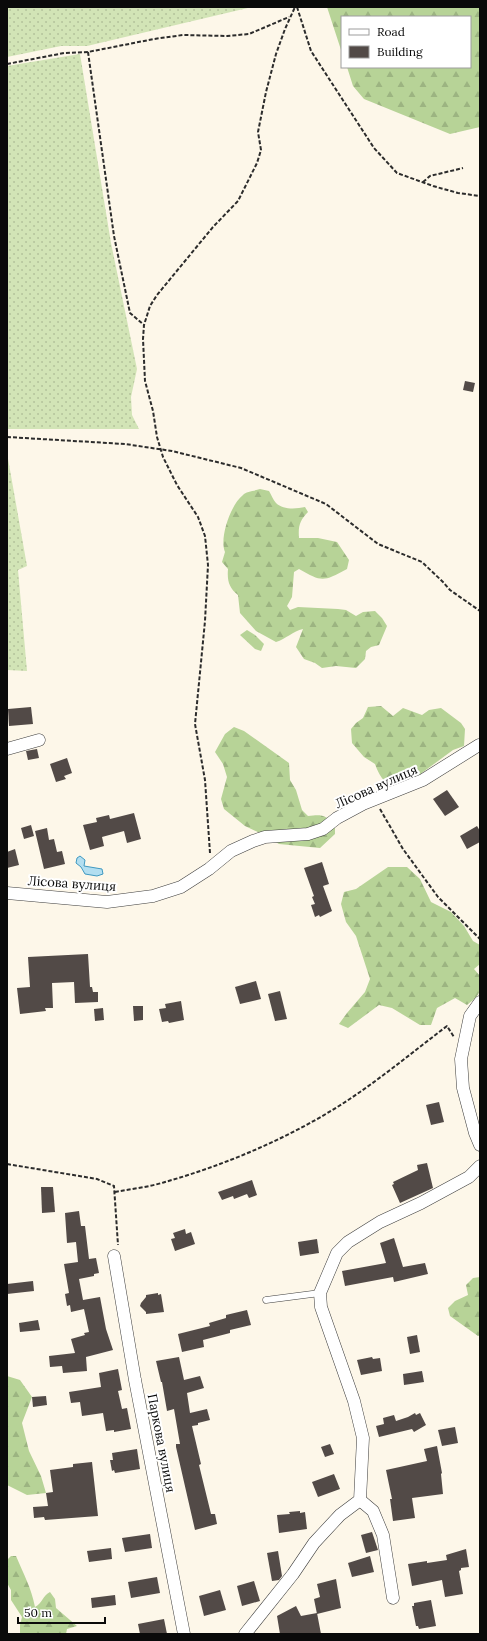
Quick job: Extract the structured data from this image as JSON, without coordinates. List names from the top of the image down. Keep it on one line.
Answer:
{"streets":{"street":["Лісова вулиця","Паркова вулиця"]},"legend":["Road","Building"],"scale_bar":"50 m"}
